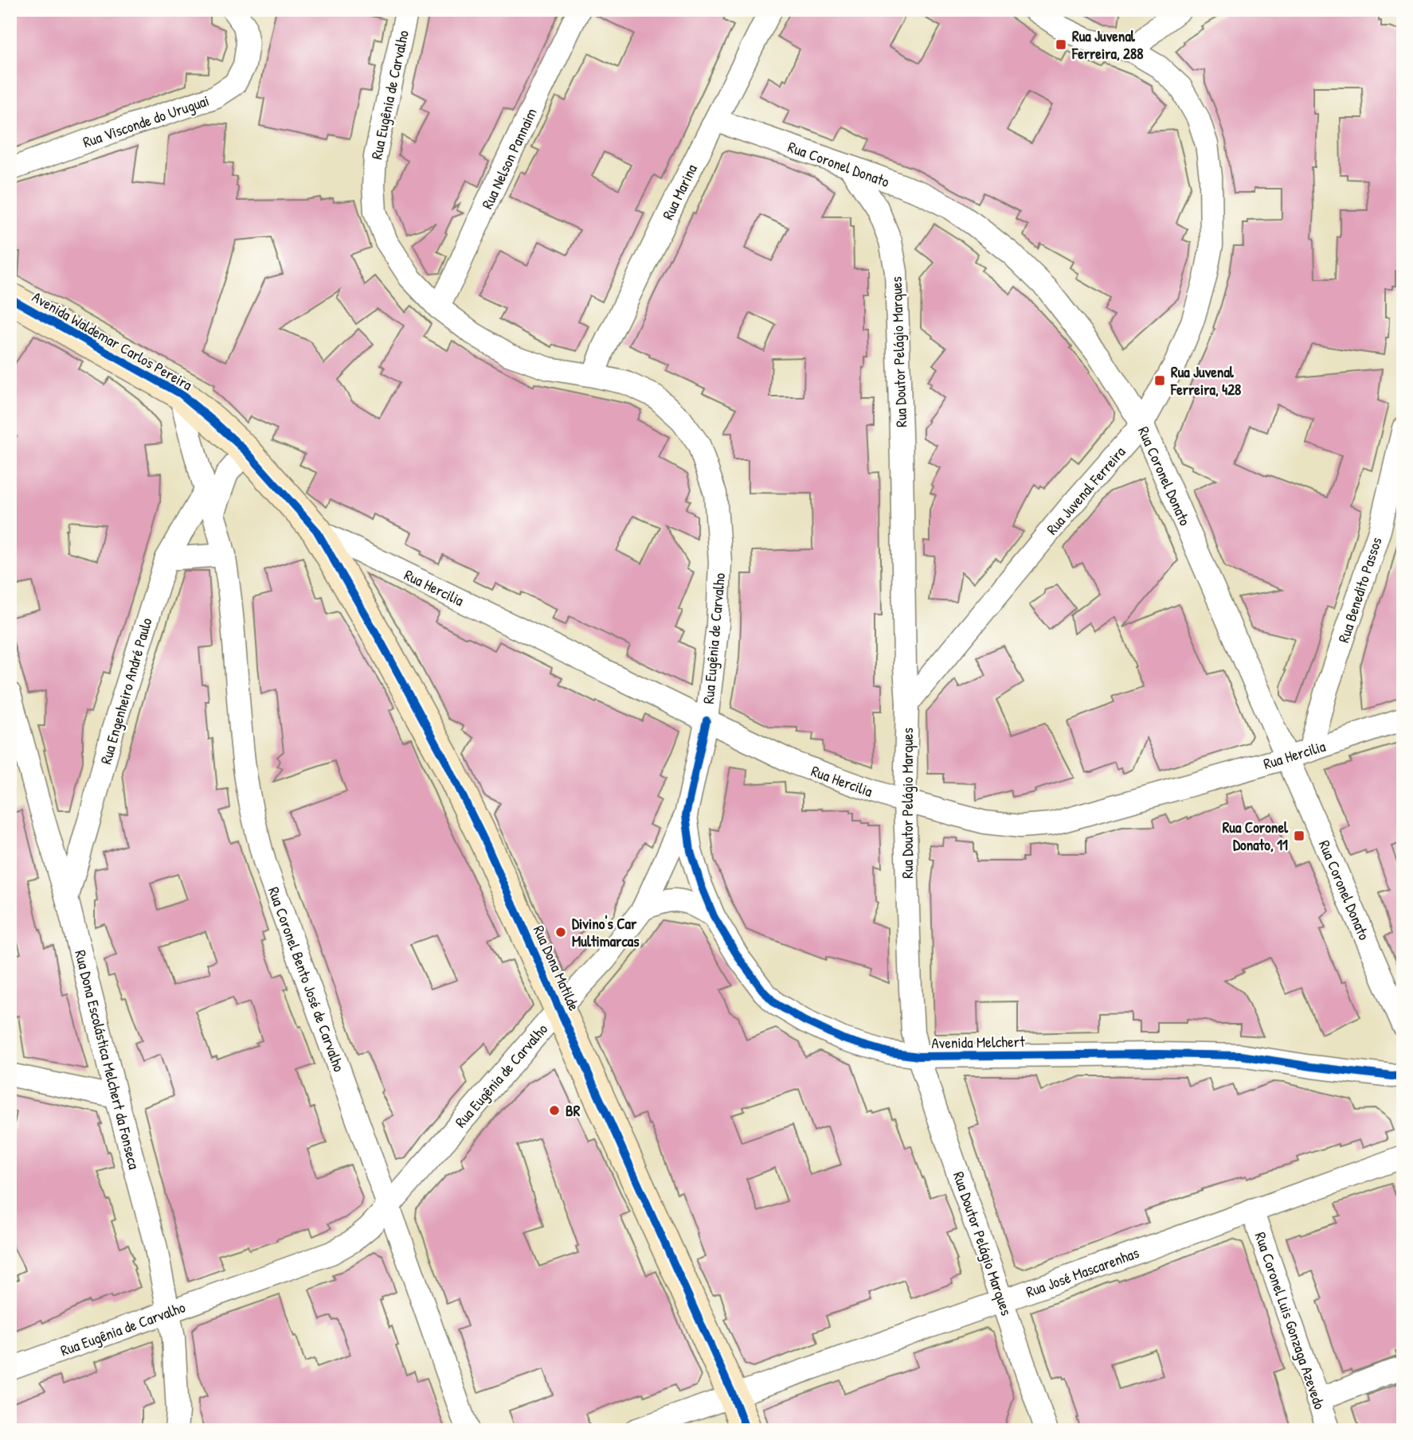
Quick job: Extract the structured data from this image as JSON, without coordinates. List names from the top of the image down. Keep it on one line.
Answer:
{"streets":{"street":["Rua Eugênia de Carvalho","Rua Visconde do Uruguai","Rua Nelson Pannaim","Rua Coronel Donato","Rua Marina","Avenida Waldemar Carlos Pereira","Rua Doutor Pelágio Marques","Rua Juvenal Ferreira","Rua Hercilia","Rua Benedito Passos","Rua Engenheiro André Paulo","Rua Dona Matilde","Rua Coronel Bento José de Carvalho","Avenida Melchert","Rua Dona Escolástica Melchert da Fonseca","Rua José Mascarenhas","Rua Coronel Luis Gonzaga Azevedo"]},"crossings":[["Rua Eugênia de Carvalho","Rua Nelson Pannaim"],["Rua Eugênia de Carvalho","Rua Marina"],["Rua Eugênia de Carvalho","Rua Hercilia"],["Rua Eugênia de Carvalho","Rua Dona Matilde"],["Rua Eugênia de Carvalho","Rua Coronel Bento José de Carvalho"],["Rua Eugênia de Carvalho","Avenida Melchert"],["Rua Eugênia de Carvalho","Rua Dona Escolástica Melchert da Fonseca"],["Rua Coronel Donato","Rua Marina"],["Rua Coronel Donato","Rua Doutor Pelágio Marques"],["Rua Coronel Donato","Rua Juvenal Ferreira"],["Rua Coronel Donato","Rua Hercilia"],["Avenida Waldemar Carlos Pereira","Rua Hercilia"],["Avenida Waldemar Carlos Pereira","Rua Dona Matilde"],["Avenida Waldemar Carlos Pereira","Rua Coronel Bento José de Carvalho"],["Rua Doutor Pelágio Marques","Rua Juvenal Ferreira"],["Rua Doutor Pelágio Marques","Rua Hercilia"],["Rua Doutor Pelágio Marques","Avenida Melchert"],["Rua Doutor Pelágio Marques","Rua José Mascarenhas"],["Rua Hercilia","Rua Benedito Passos"],["Rua Hercilia","Rua Dona Matilde"],["Rua Engenheiro André Paulo","Rua Coronel Bento José de Carvalho"],["Rua Engenheiro André Paulo","Rua Dona Escolástica Melchert da Fonseca"],["Rua Dona Matilde","Rua José Mascarenhas"],["Rua José Mascarenhas","Rua Coronel Luis Gonzaga Azevedo"]],"places":{"transit":["Rua Juvenal Ferreira, 288","Rua Juvenal Ferreira, 428","Rua Coronel Donato, 11"],"other":["Divino's Car Multimarcas","BR"]}}
